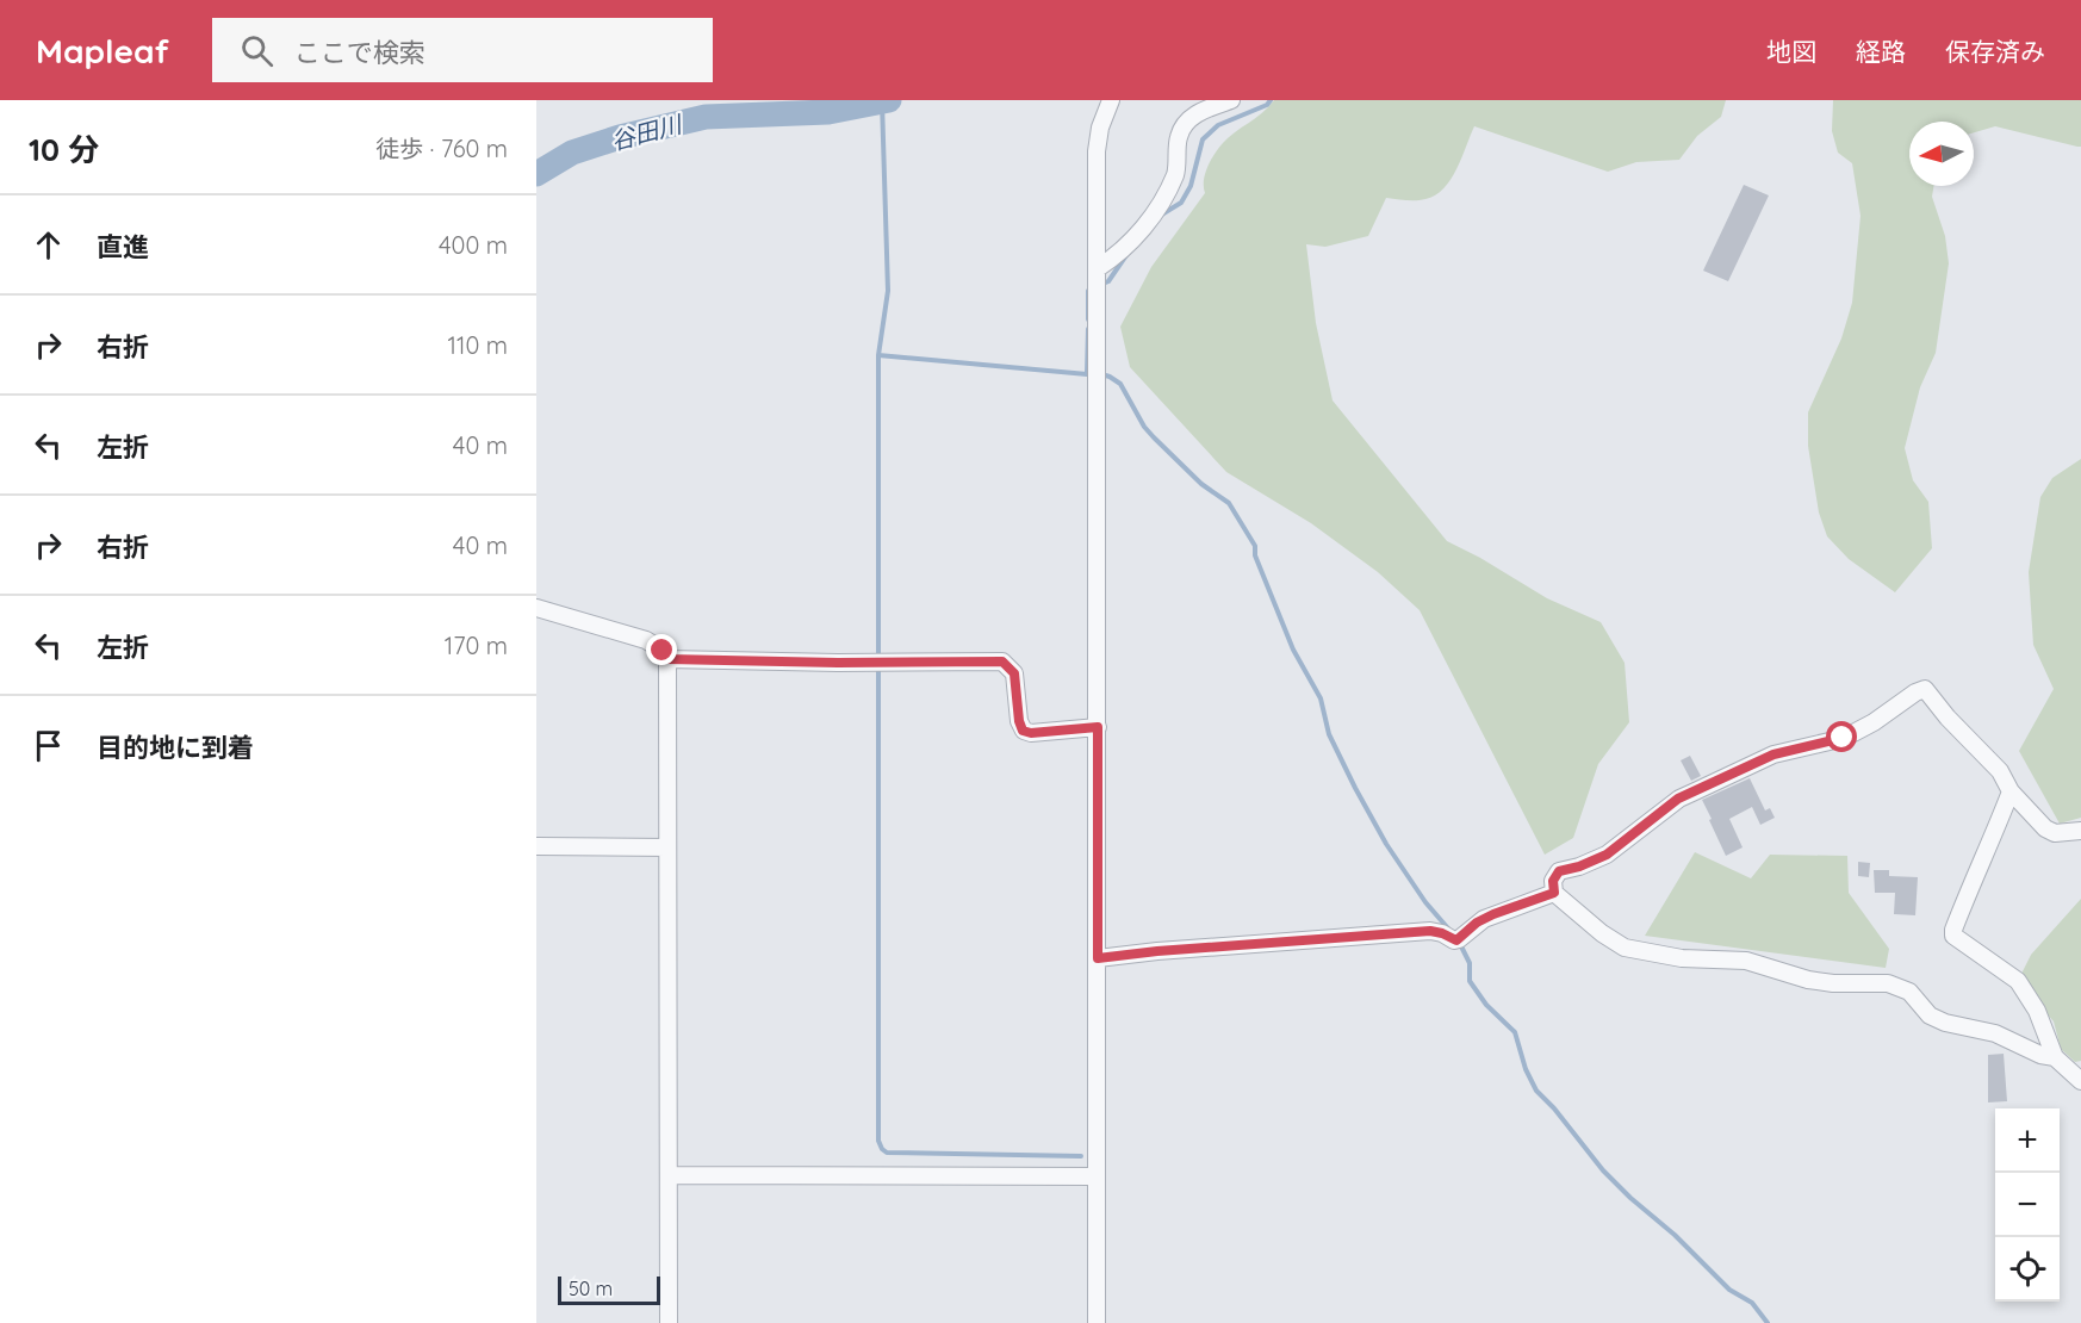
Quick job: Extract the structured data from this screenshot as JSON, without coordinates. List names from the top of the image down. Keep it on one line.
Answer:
{"water":["谷田川"],"scale_bar":"50 m","north":"left","page":{"header":"Mapleaf","search":"ここで検索","nav":["地図","経路","保存済み"],"heading":["10 分","徒歩 · 760 m"],"list":[["直進","400 m"],["右折","110 m"],["左折","40 m"],["右折","40 m"],["左折","170 m"],"目的地に到着"],"map_buttons":["+","−"],"scale":"50 m"}}
